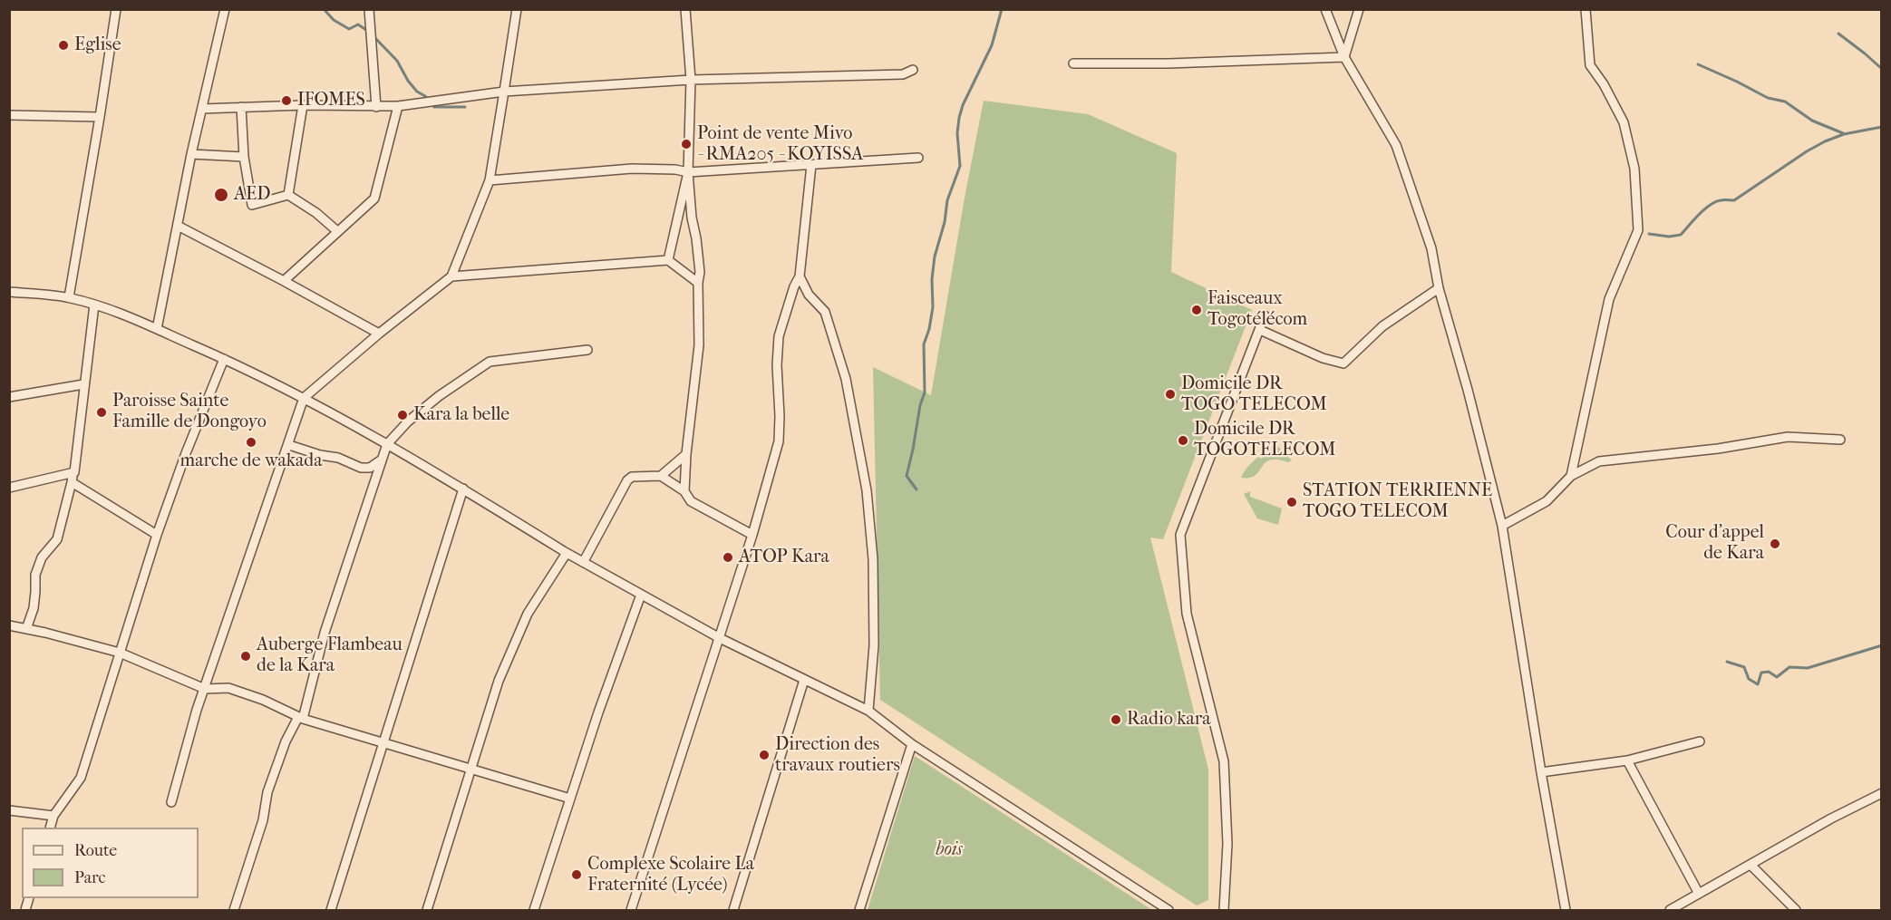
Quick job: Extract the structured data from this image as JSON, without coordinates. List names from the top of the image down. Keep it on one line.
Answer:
{"parks":["bois"],"places":["Eglise","IFOMES","Point de vente Mivo - RMA205 - KOYISSA","AED","Faisceaux Togotélécom","Domicile DR TOGO TELECOM","Paroisse Sainte Famille de Dongoyo","Kara la belle","Domicile DR TOGOTELECOM","marche de wakada","STATION TERRIENNE TOGO TELECOM","Cour d'appel de Kara","ATOP Kara","Auberge Flambeau de la Kara","Radio kara","Direction des travaux routiers","Complexe Scolaire La Fraternité (Lycée)"],"legend":["Route","Parc"]}
